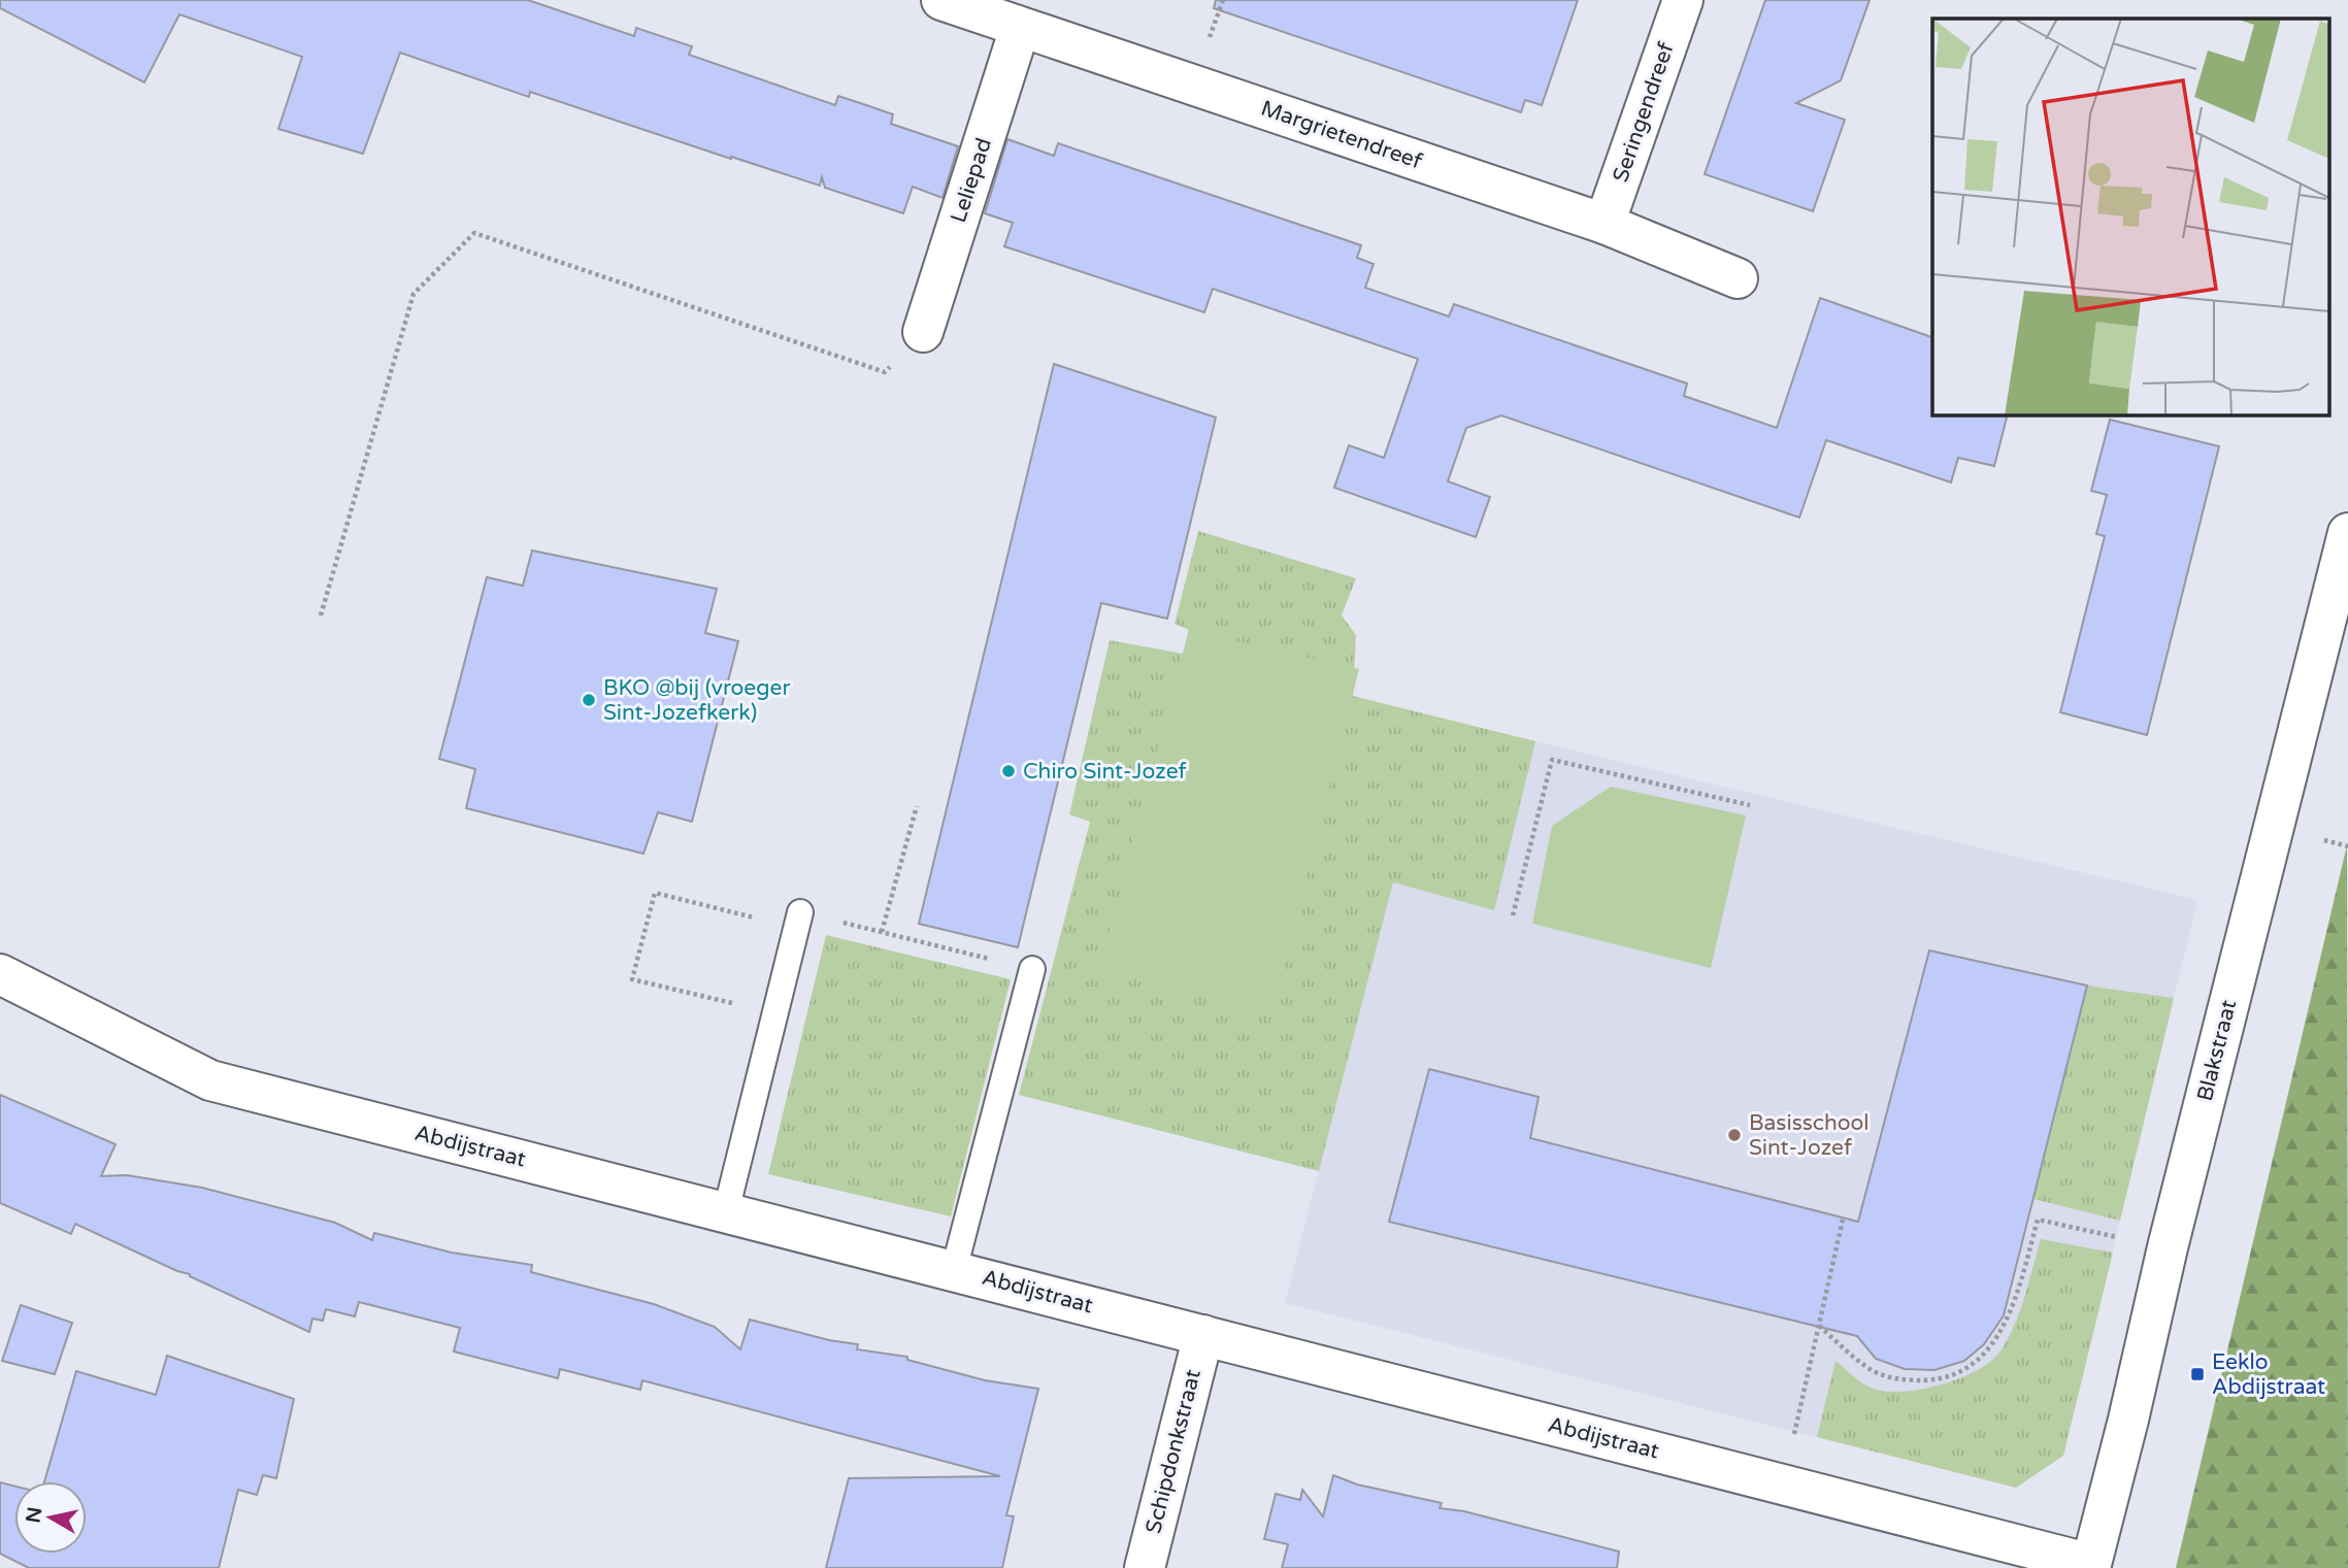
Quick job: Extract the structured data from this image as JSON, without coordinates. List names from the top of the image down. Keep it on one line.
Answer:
{"streets":{"street":["Seringendreef","Margrietendreef","Leliepad","Blakstraat","Abdijstraat","Schipdonkstraat"]},"crossings":[["Seringendreef","Margrietendreef"],["Margrietendreef","Leliepad"],["Blakstraat","Abdijstraat"],["Abdijstraat","Schipdonkstraat"]],"places":{"other":["BKO @bij (vroeger Sint-Jozefkerk)","Chiro Sint-Jozef","Basisschool Sint-Jozef"],"transit":["Eeklo Abdijstraat"]},"north":"left"}
